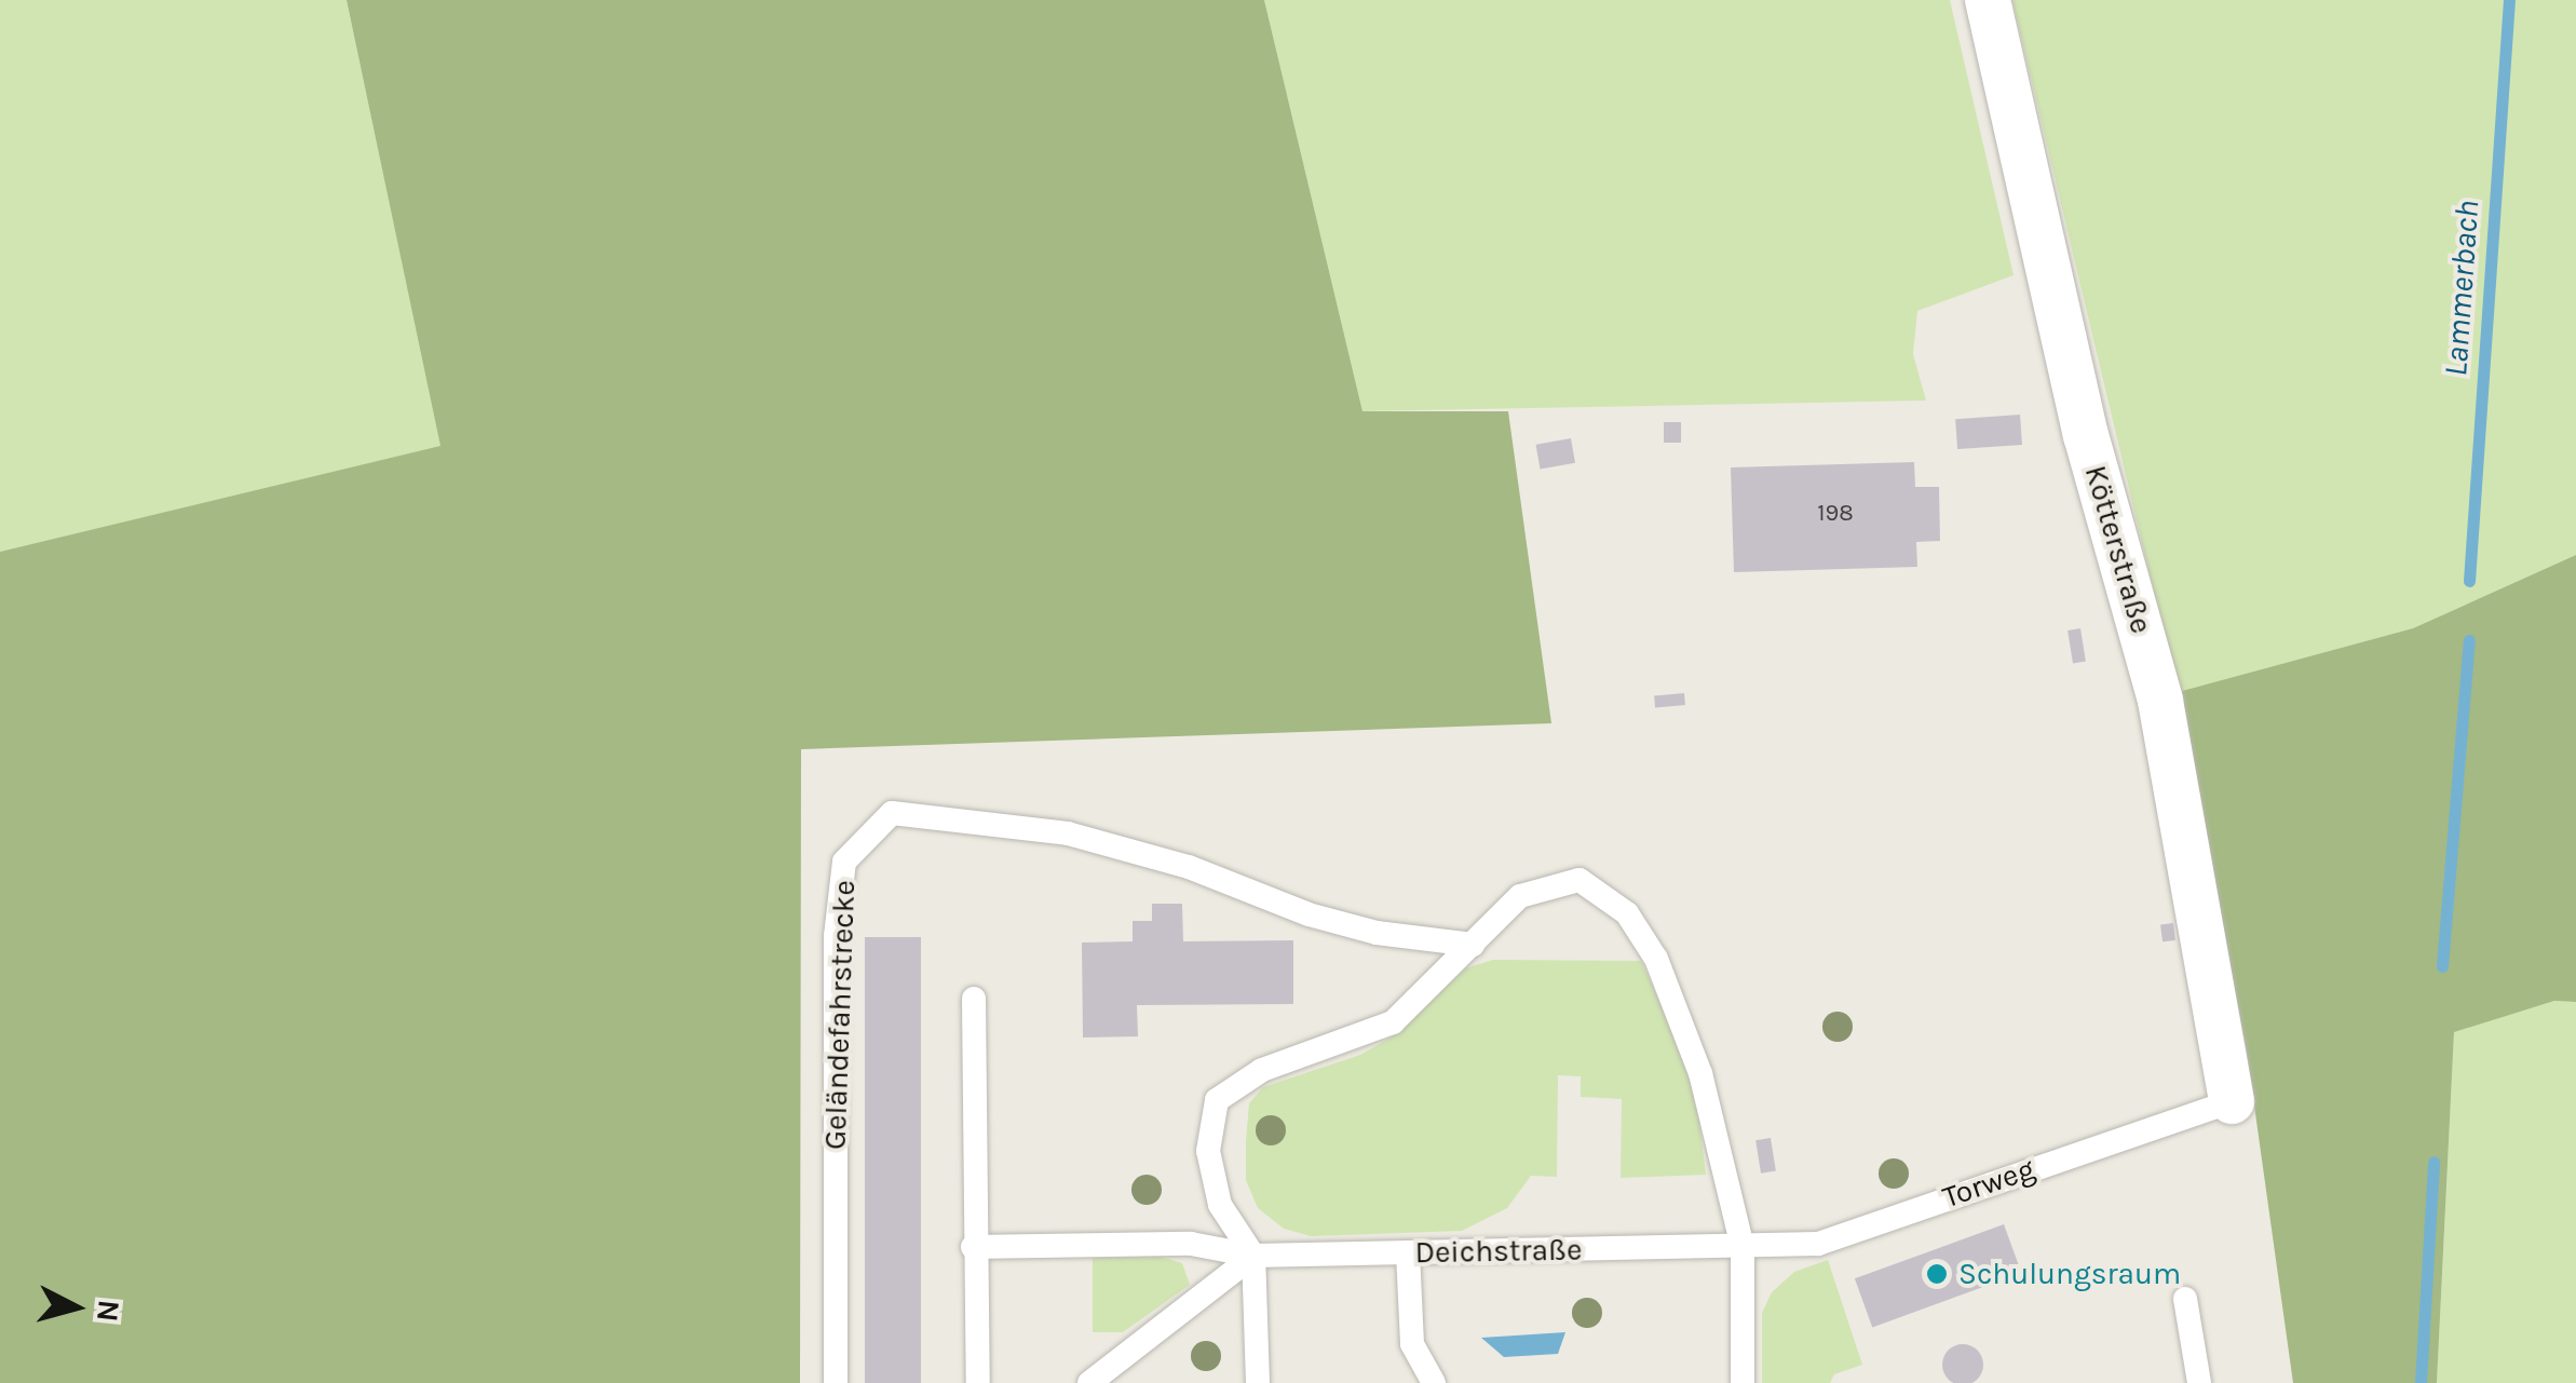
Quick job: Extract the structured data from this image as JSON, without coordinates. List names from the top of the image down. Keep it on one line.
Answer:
{"streets":{"street":["Kötterstraße"],"lane":["Geländefahrstrecke","Torweg","Deichstraße"]},"crossings":[["Kötterstraße","Torweg"],["Torweg","Deichstraße"]],"water":["Lammerbach"],"places":["Schulungsraum"],"house_numbers":["198"],"north":"right"}
